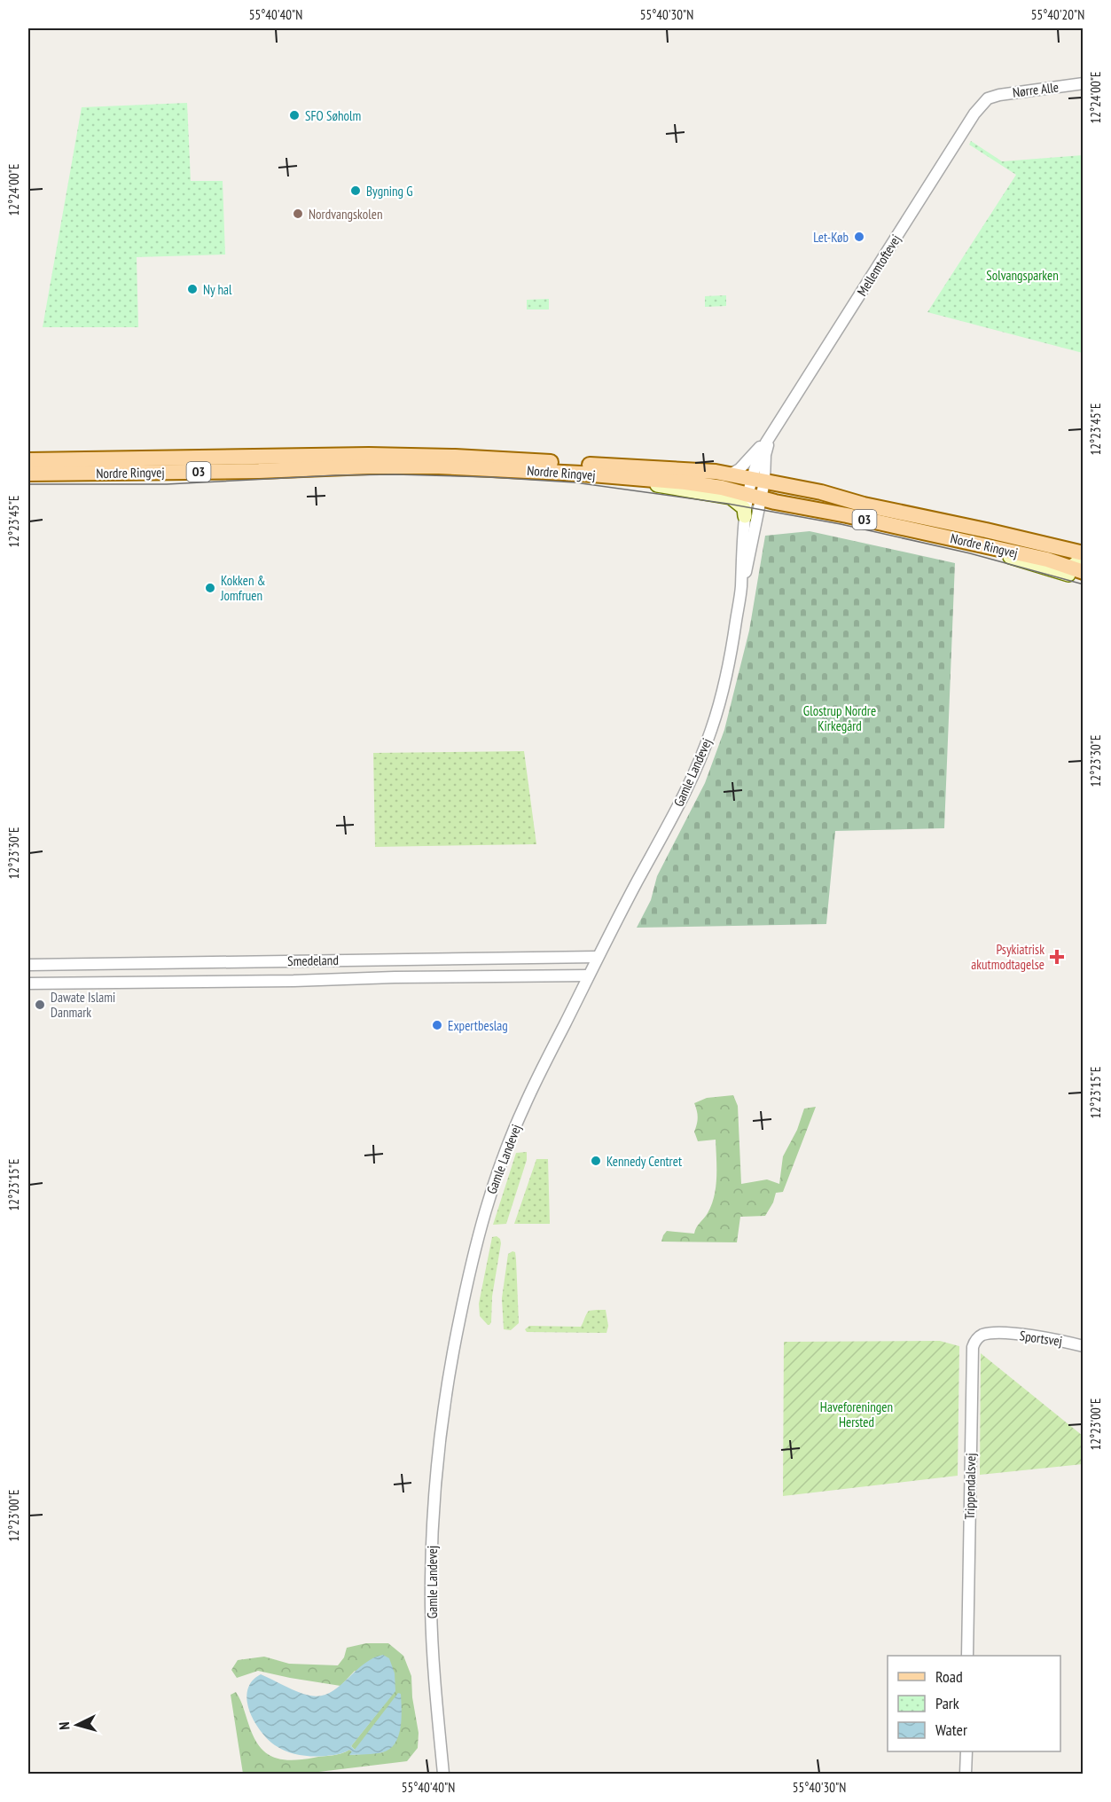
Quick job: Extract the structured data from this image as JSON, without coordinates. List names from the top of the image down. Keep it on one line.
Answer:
{"streets":{"main road":["O3","Nordre Ringvej"],"street":["Nørre Alle","Mellemtoftevej","Gamle Landevej","Smedeland","Sportsvej","Trippendalsvej"]},"crossings":[["Nørre Alle","Mellemtoftevej"],["Mellemtoftevej","Nordre Ringvej"],["Mellemtoftevej","Gamle Landevej"],["Nordre Ringvej","Gamle Landevej"],["Gamle Landevej","Smedeland"],["Sportsvej","Trippendalsvej"]],"parks":["Solvangsparken","Glostrup Nordre Kirkegård","Haveforeningen Hersted"],"places":{"other":["SFO Søholm","Bygning G","Nordvangskolen","Let-Køb","Ny hal","Kokken & Jomfruen","Dawate Islami Danmark","Expertbeslag","Kennedy Centret"],"health":["Psykiatrisk akutmodtagelse"]},"legend":["Road","Park","Water"],"north":"left","coordinates":["55°40'40\"N","55°40'30\"N","55°40'20\"N","12°24'00\"E","12°23'45\"E","12°23'30\"E","12°23'15\"E","12°23'00\"E"]}
